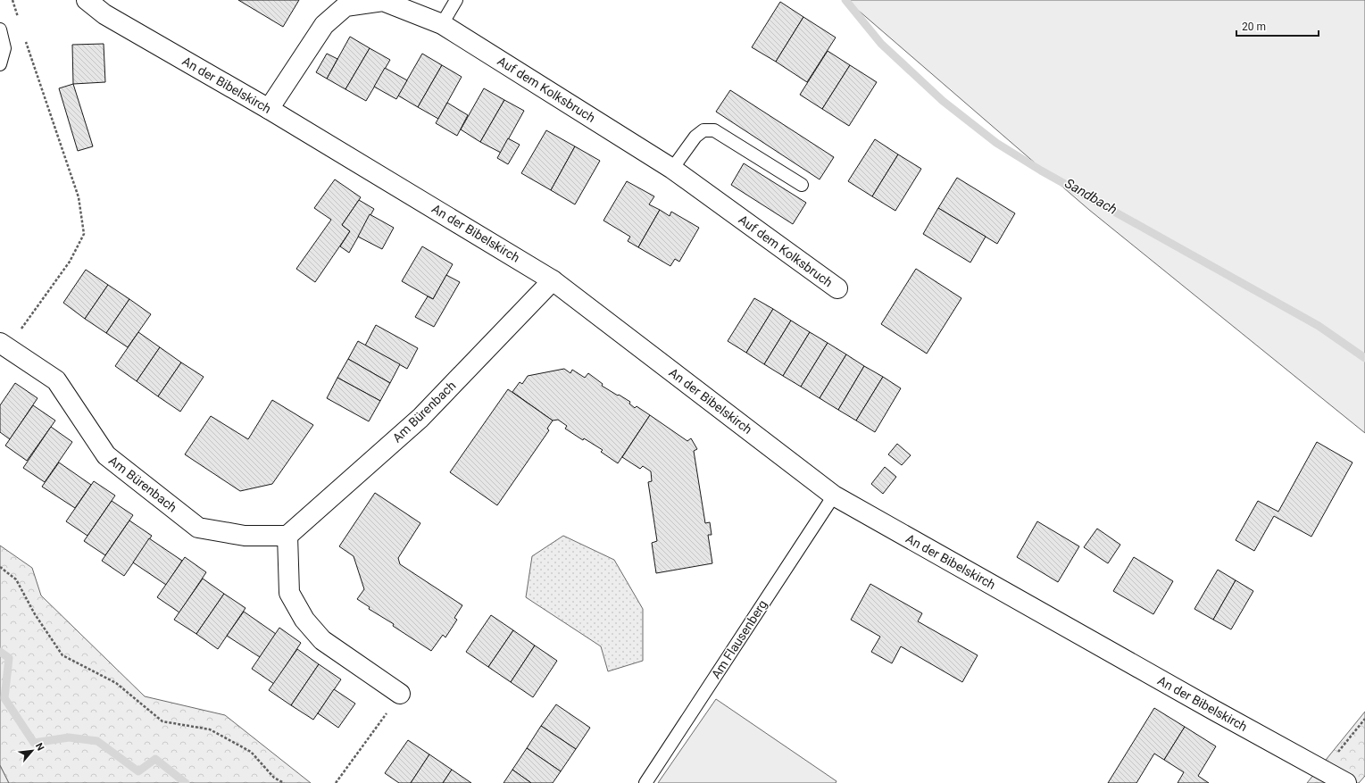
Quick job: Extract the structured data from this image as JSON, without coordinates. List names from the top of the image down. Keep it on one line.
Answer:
{"streets":{"street":["An der Bibelskirch","Auf dem Kolksbruch","Am Bürenbach"],"lane":["Am Flausenberg"]},"crossings":[["An der Bibelskirch","Auf dem Kolksbruch"],["An der Bibelskirch","Am Bürenbach"],["An der Bibelskirch","Am Flausenberg"]],"water":["Sandbach"],"scale_bar":"20 m","north":"top right"}
